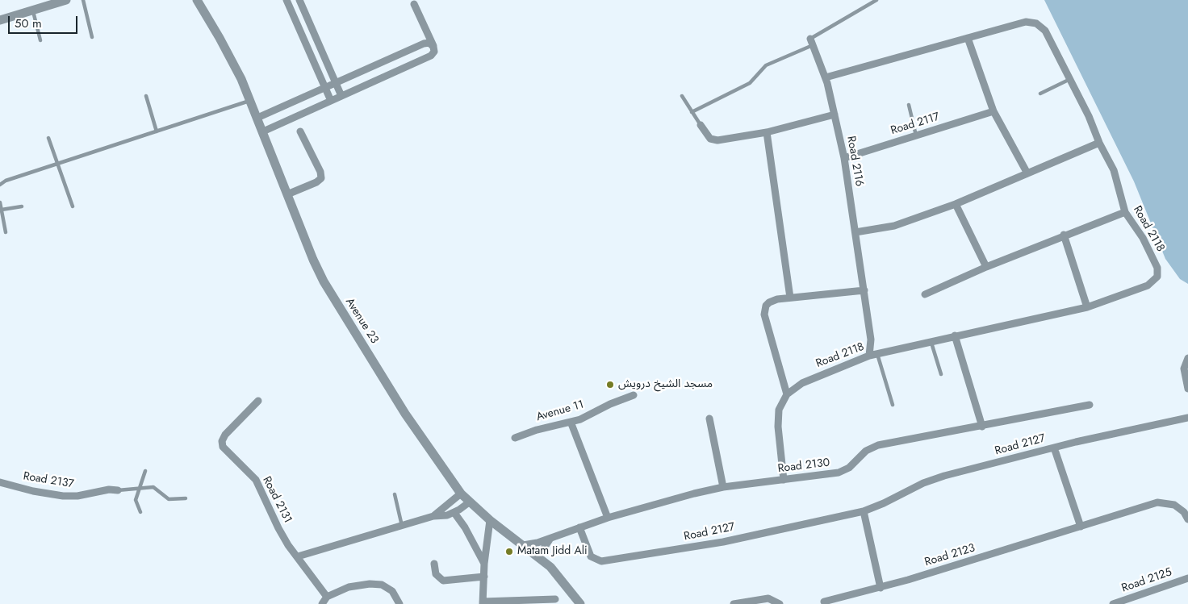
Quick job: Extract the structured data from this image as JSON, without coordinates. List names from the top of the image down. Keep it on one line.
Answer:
{"streets":{"street":["Road 2117","Road 2116","Road 2118","Avenue 23","Avenue 11","Road 2127","Road 2130","Road 2137","Road 2131","Road 2123","Road 2125"]},"crossings":[["Road 2117","Road 2116"],["Road 2116","Road 2118"],["Road 2118","Road 2130"],["Avenue 23","Road 2130"],["Road 2127","Road 2130"]],"places":["مسجد الشيخ درويش","Matam Jidd Ali"],"scale_bar":"50 m"}
